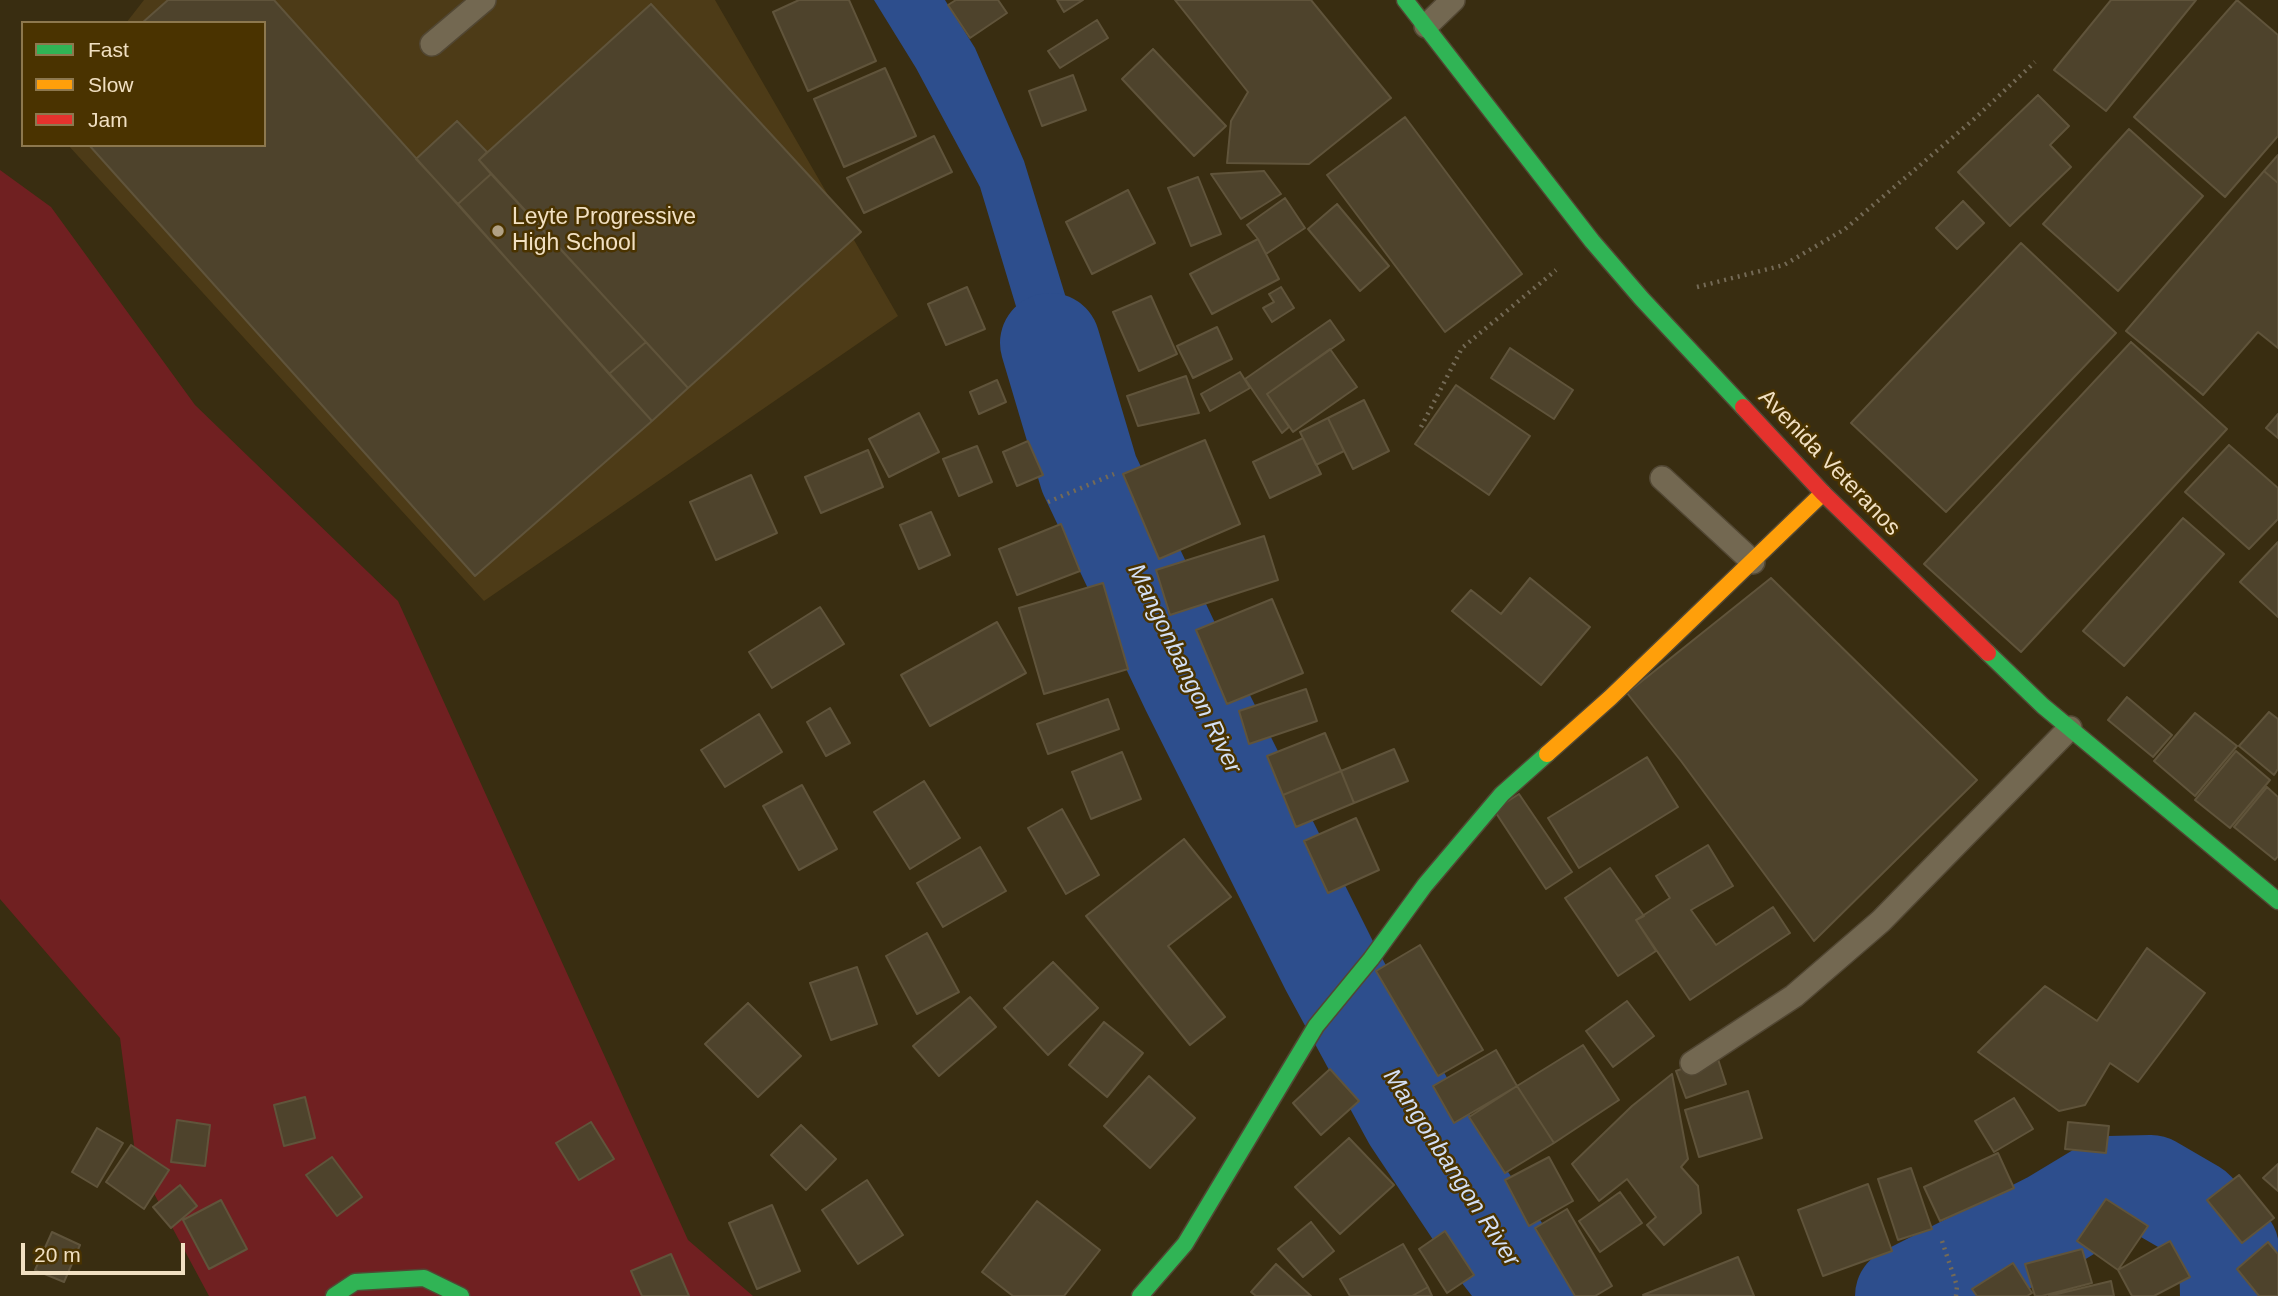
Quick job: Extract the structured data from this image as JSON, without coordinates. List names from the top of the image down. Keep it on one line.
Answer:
{"streets":{"main road":["Avenida Veteranos"]},"water":["Mangonbangon River"],"places":["Leyte Progressive High School"],"legend":["Fast","Slow","Jam"],"scale_bar":"20 m"}
